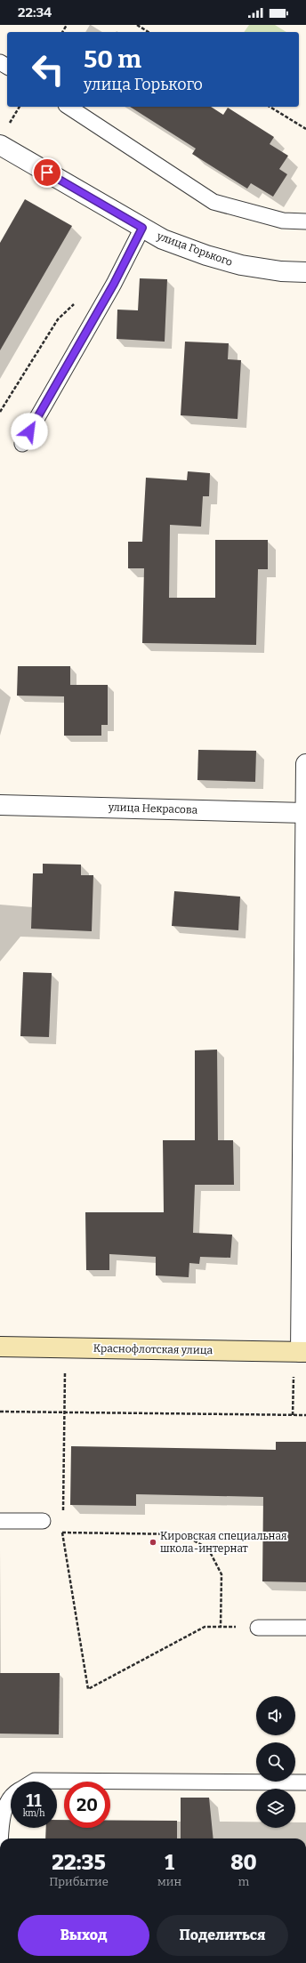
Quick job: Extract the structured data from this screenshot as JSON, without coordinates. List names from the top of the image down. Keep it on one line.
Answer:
{"streets":{"street":["улица Горького","улица Некрасова","Краснофлотская улица"]},"places":["Кировская специальная школа-интернат"],"page":{"status":"22:34","turn":["50 m","улица Горького"],"speed":"11 km/h","limit":"20","eta":["22:35","Прибытие","1","мин","80","m"],"buttons":["Выход","Поделиться"]}}
